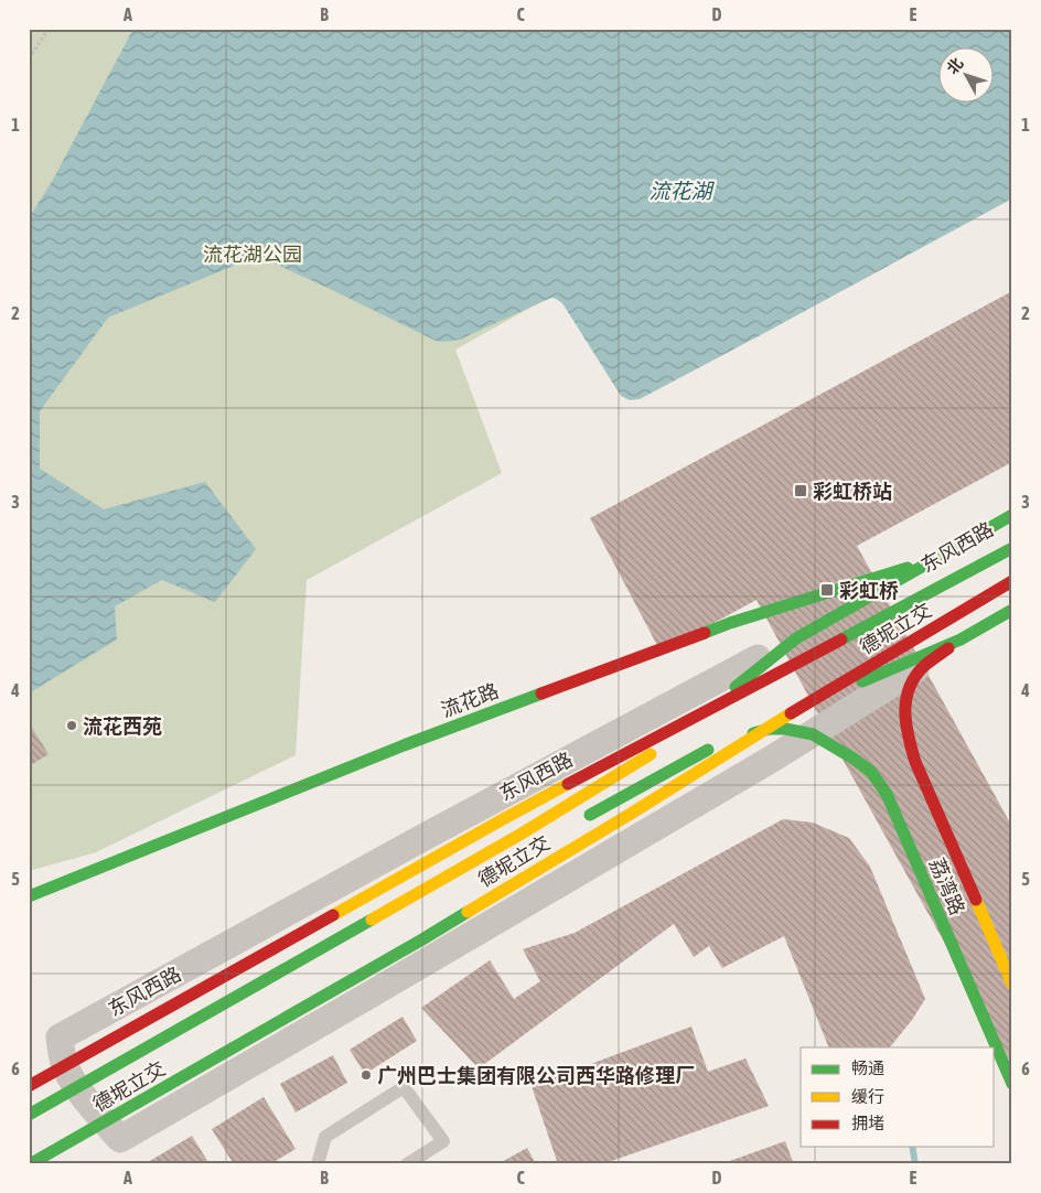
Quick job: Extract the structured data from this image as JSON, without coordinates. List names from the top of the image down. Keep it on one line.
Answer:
{"streets":{"main road":["东风西路","德坭立交","流花路","荔湾路"]},"crossings":[["东风西路","德坭立交"],["东风西路","流花路"],["东风西路","荔湾路"]],"water":["流花湖"],"parks":["流花湖公园"],"places":{"transit":["彩虹桥站","彩虹桥"],"other":["流花西苑","广州巴士集团有限公司西华路修理厂"]},"legend":["畅通","缓行","拥堵"],"north":"top left","grid":{"columns":["A","B","C","D","E"],"rows":["1","2","3","4","5","6"]}}
